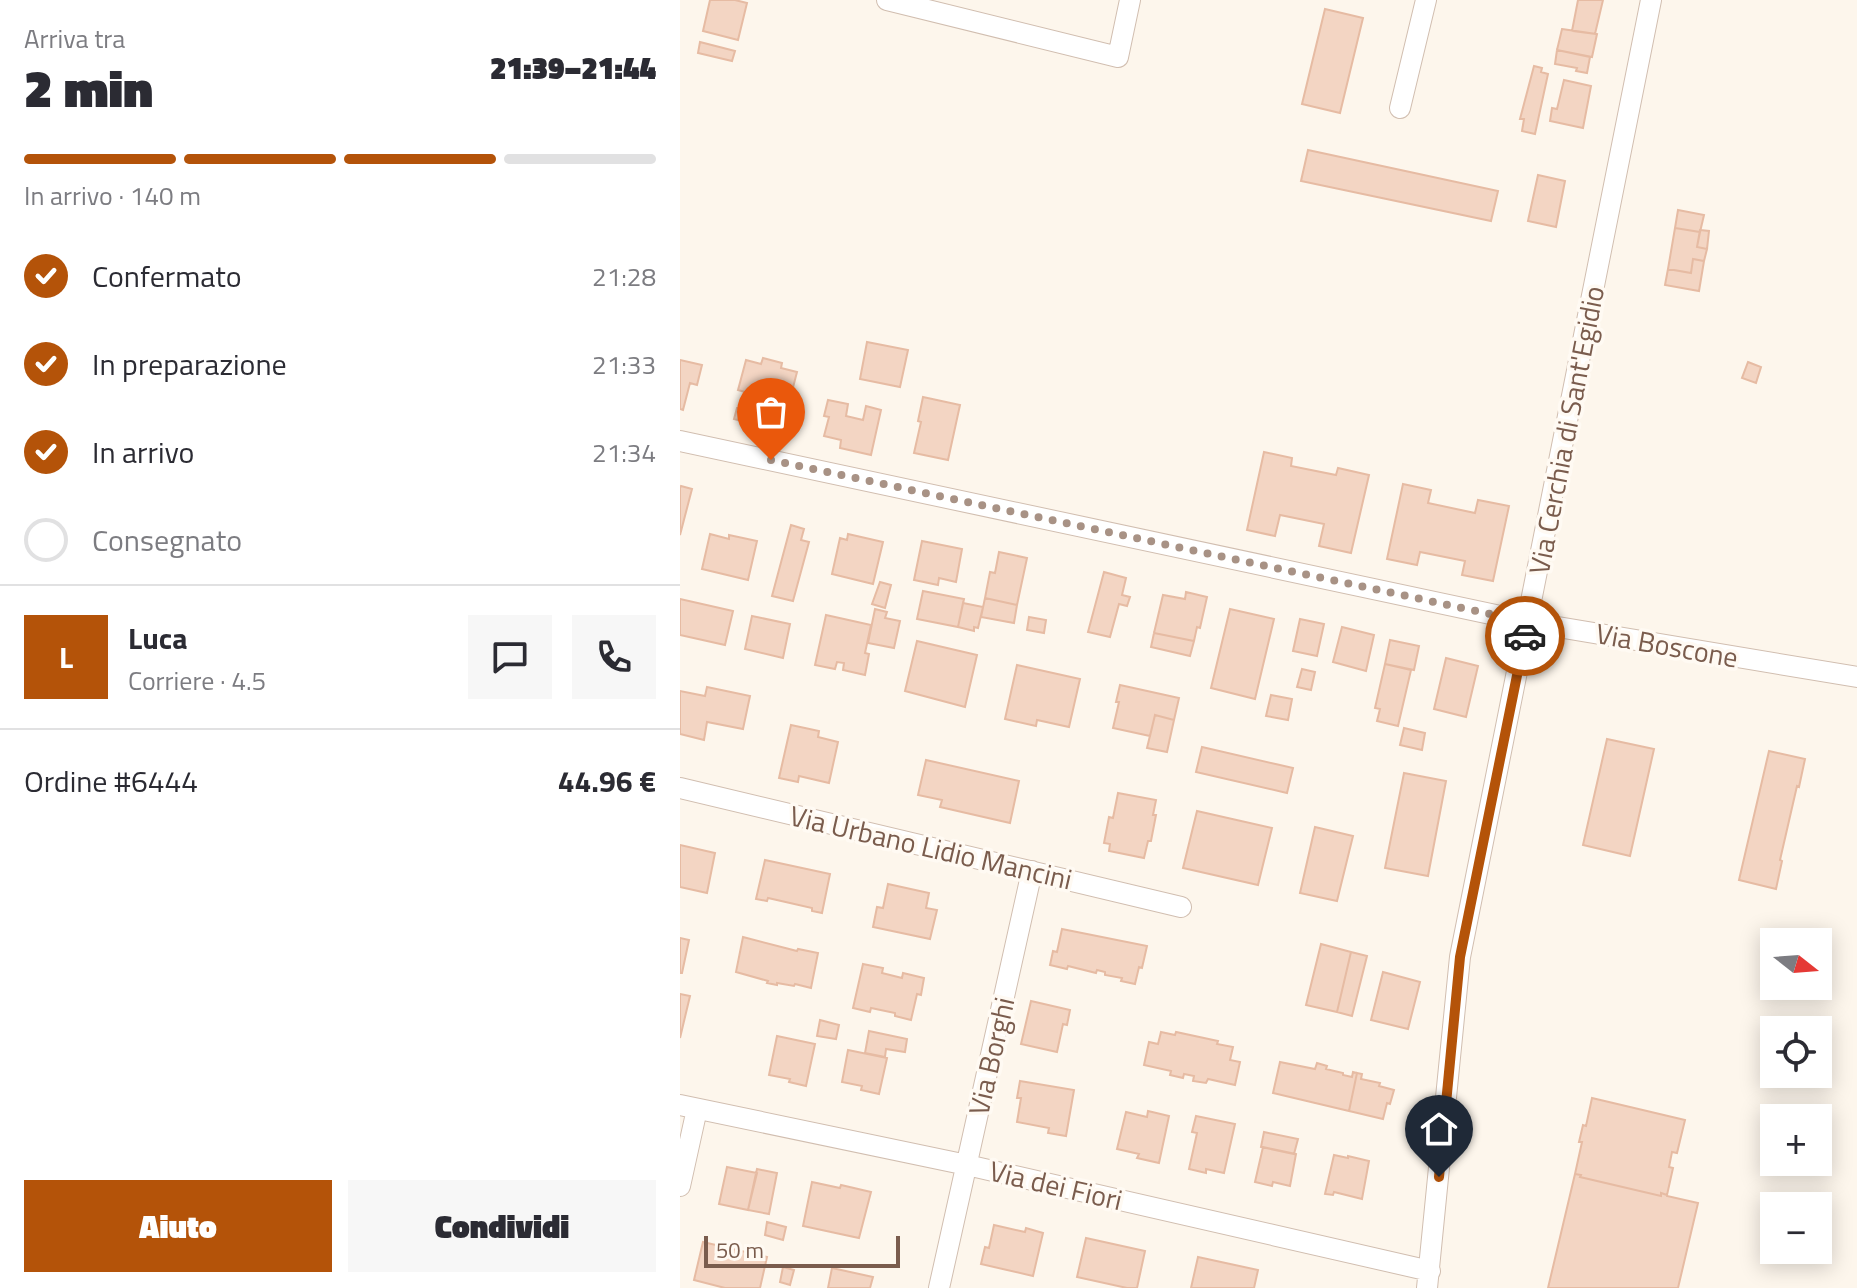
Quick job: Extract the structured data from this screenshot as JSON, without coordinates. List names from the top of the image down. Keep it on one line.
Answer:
{"streets":{"street":["Via Cerchia di Sant'Egidio","Via Boscone","Via Urbano Lidio Mancini","Via Borghi","Via dei Fiori"]},"crossings":[["Via Cerchia di Sant'Egidio","Via Boscone"],["Via Cerchia di Sant'Egidio","Via dei Fiori"],["Via Urbano Lidio Mancini","Via Borghi"],["Via Borghi","Via dei Fiori"]],"scale_bar":"50 m","north":"right","page":{"heading":["2 min","Arriva tra","21:39–21:44"],"panel":["Luca","Corriere · 4.5","Ordine #6444","44.96 €"],"bar":"In arrivo · 140 m","list":[["Confermato","21:28"],["In preparazione","21:33"],["In arrivo","21:34"],"Consegnato"],"round":"L","map_buttons":["+","−"],"buttons":["Aiuto","Condividi"],"scale":"50 m"}}
